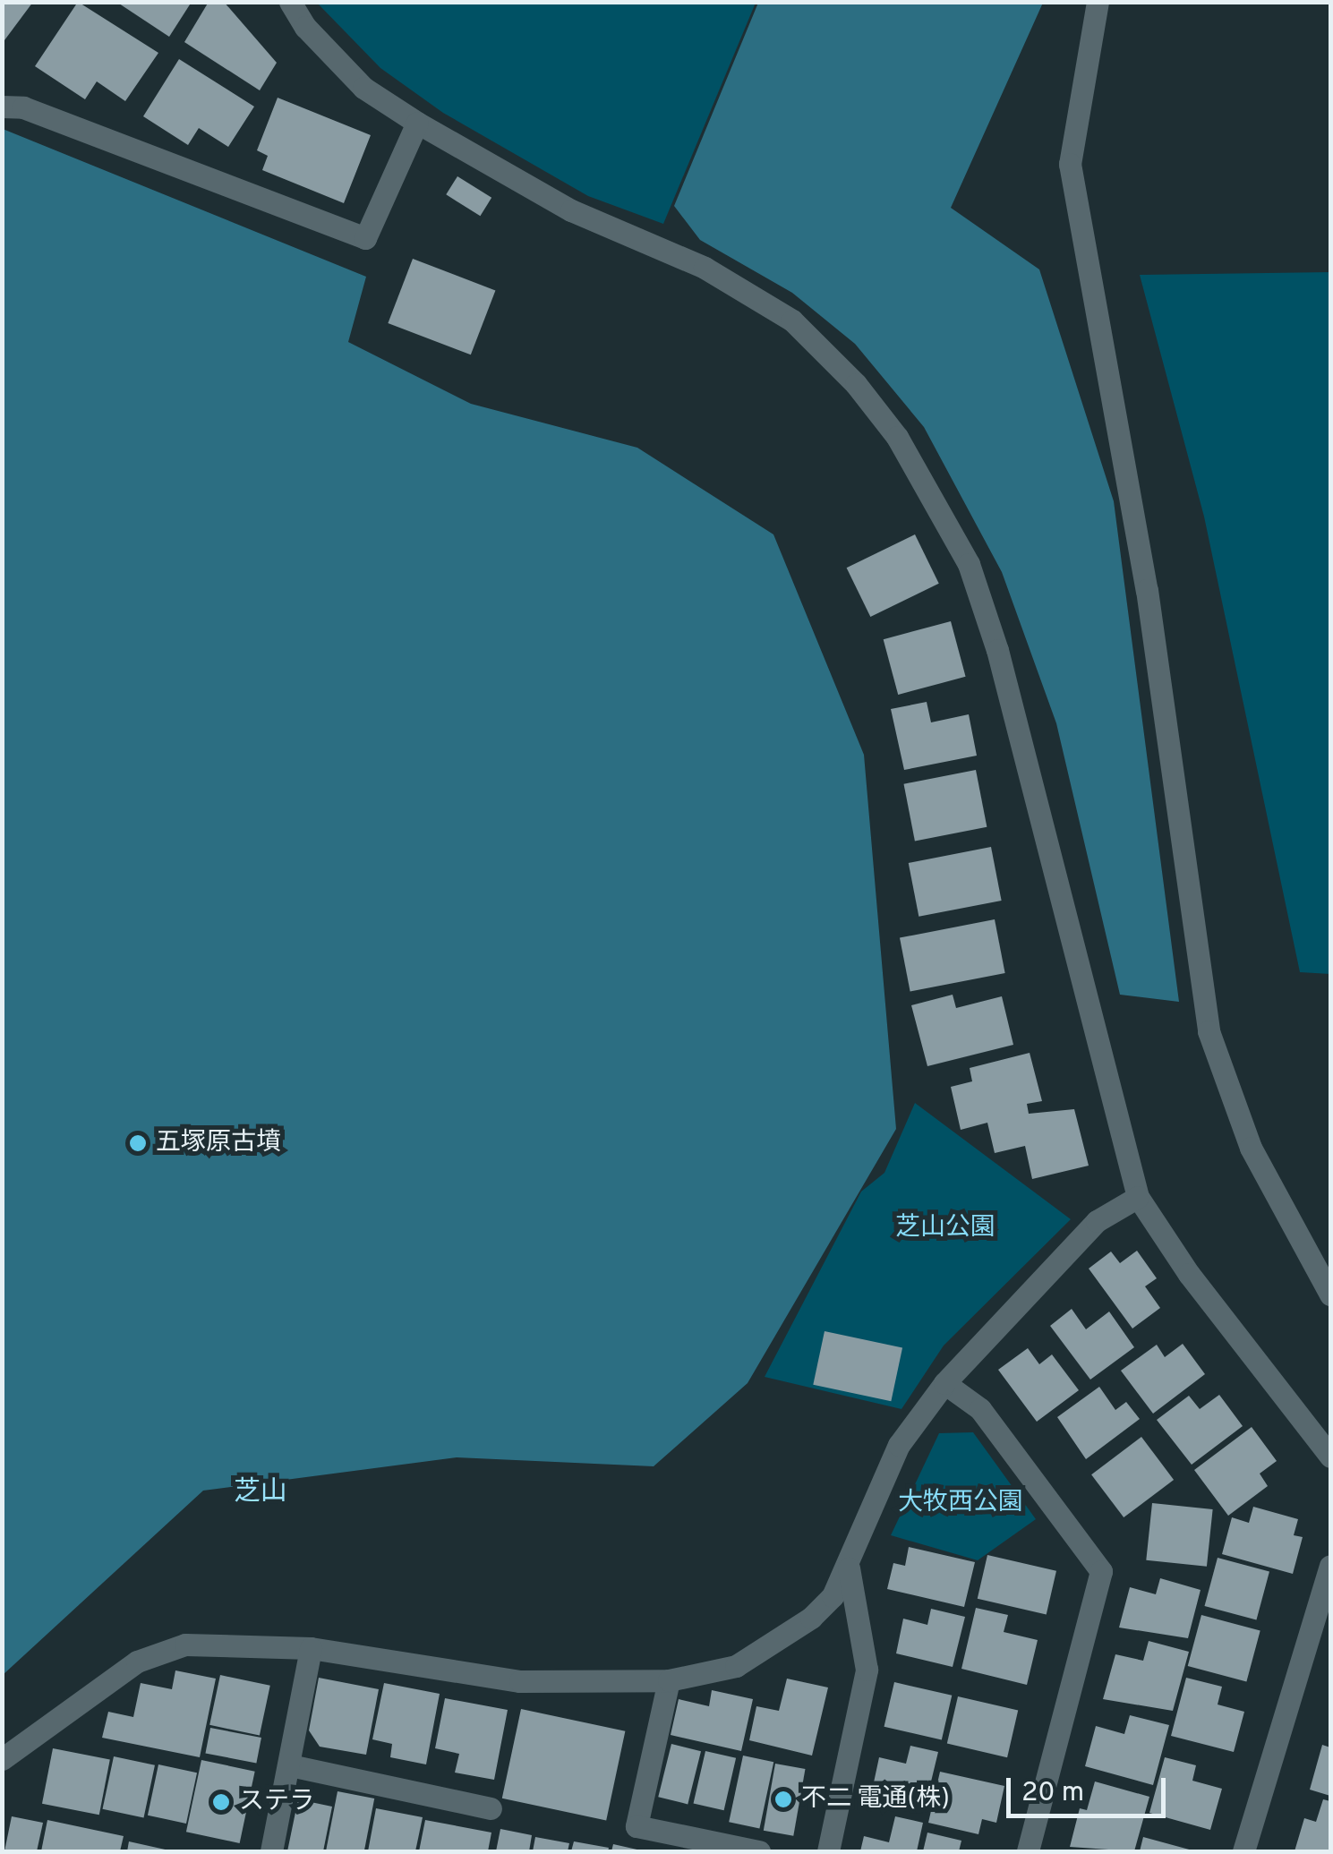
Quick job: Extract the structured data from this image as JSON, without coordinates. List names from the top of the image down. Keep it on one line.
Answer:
{"districts":["芝山"],"parks":["芝山公園","大牧西公園"],"places":["五塚原古墳","不二 電通(株)","ステラ"],"scale_bar":"20 m"}
